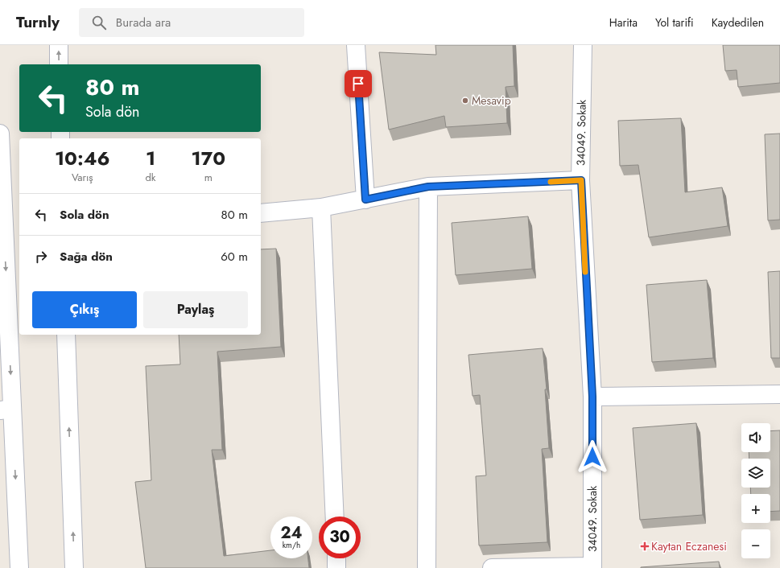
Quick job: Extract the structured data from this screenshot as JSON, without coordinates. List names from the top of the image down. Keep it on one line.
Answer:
{"streets":{"street":["34049. Sokak"]},"places":{"other":["Mesavip"],"health":["Kaytan Eczanesi"]},"page":{"header":"Turnly","search":"Burada ara","nav":["Harita","Yol tarifi","Kaydedilen"],"turn":["80 m","Sola dön"],"eta":["10:46","Varış","1","dk","170","m"],"list":[{"name":"Sola dön","value":"80 m"},{"name":"Sağa dön","value":"60 m"}],"buttons":["Çıkış","Paylaş"],"map_buttons":["+","−"],"speed":"24 km/h","limit":"30"}}
